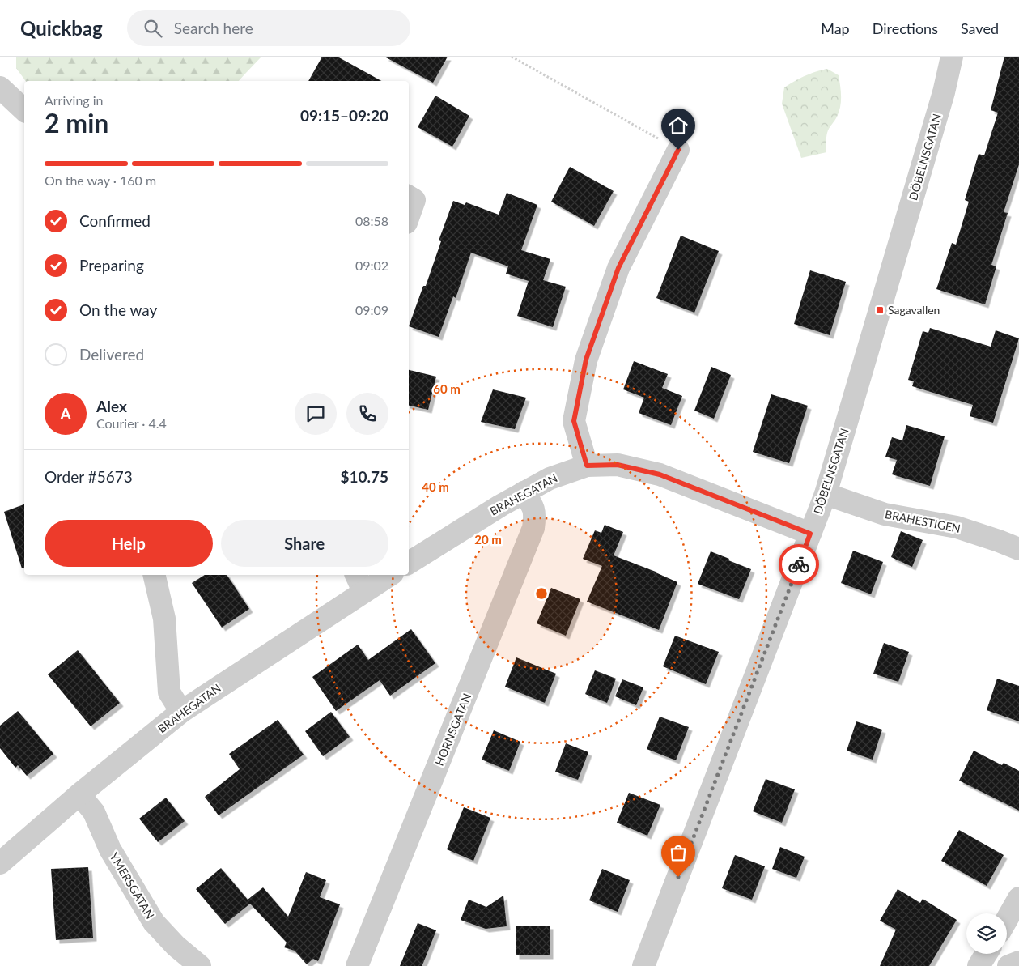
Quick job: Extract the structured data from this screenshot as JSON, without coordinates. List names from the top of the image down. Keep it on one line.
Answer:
{"streets":{"street":["DÖBELNSGATAN","BRAHEGATAN","BRAHESTIGEN","HORNSGATAN","YMERSGATAN"]},"crossings":[["DÖBELNSGATAN","BRAHEGATAN"],["DÖBELNSGATAN","BRAHESTIGEN"],["BRAHEGATAN","HORNSGATAN"],["BRAHEGATAN","YMERSGATAN"]],"places":{"transit":["Sagavallen"]},"page":{"header":"Quickbag","search":"Search here","nav":["Map","Directions","Saved"],"heading":["2 min","Arriving in","09:15–09:20"],"panel":["Alex","Courier · 4.4","Order #5673","$10.75"],"bar":"On the way · 160 m","list":[["Confirmed","08:58"],["Preparing","09:02"],["On the way","09:09"],"Delivered"],"round":"A","buttons":["Help","Share"]},"rings":["60 m","40 m","20 m"]}
